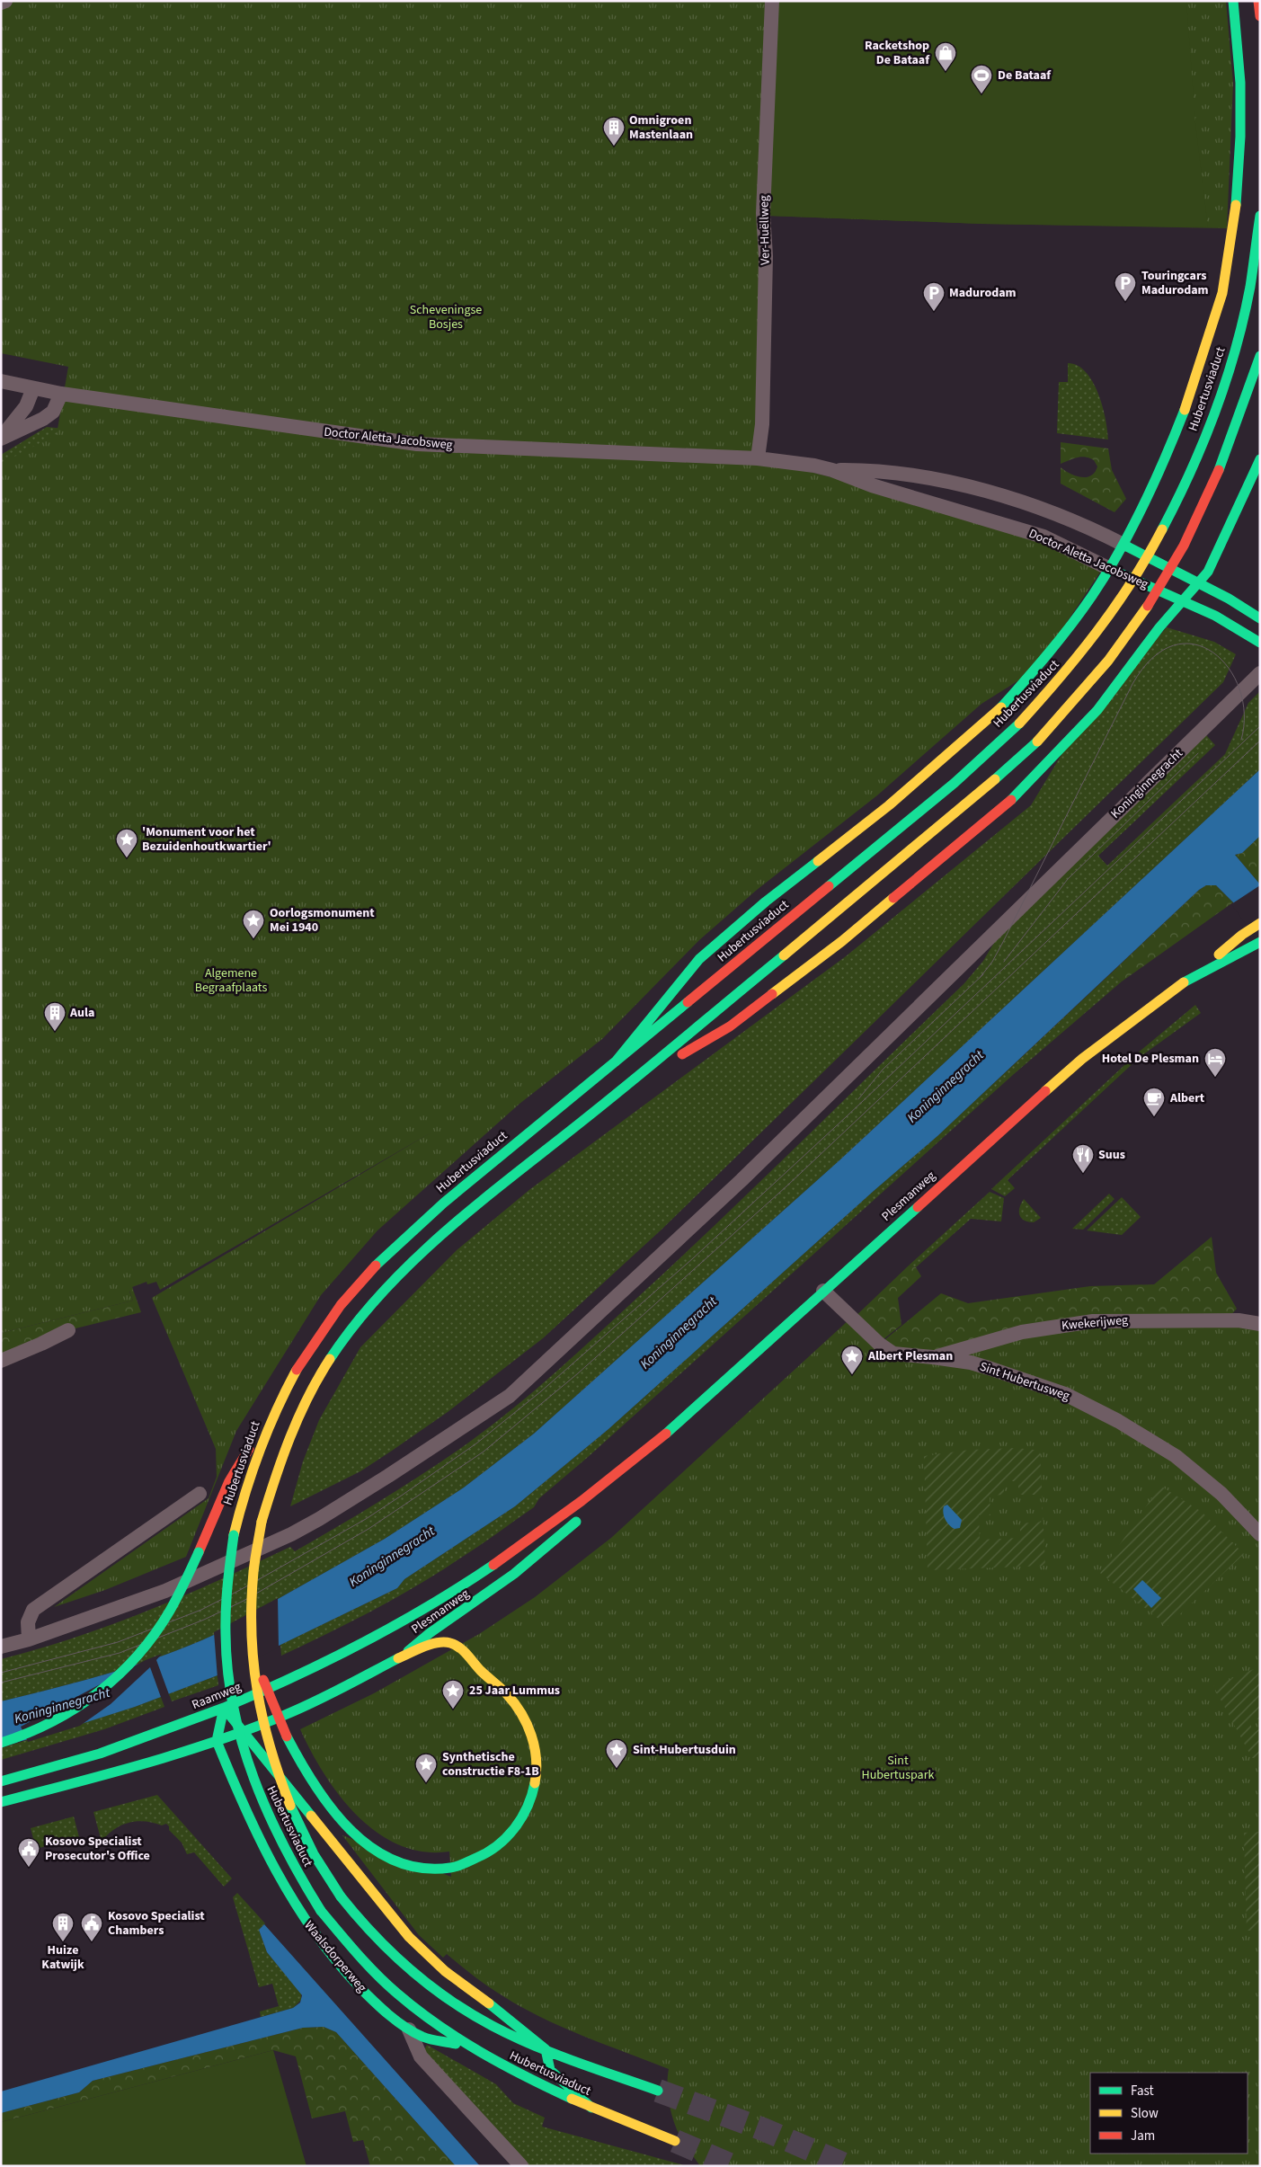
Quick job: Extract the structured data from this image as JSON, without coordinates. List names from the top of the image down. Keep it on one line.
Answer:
{"streets":{"main road":["Hubertusviaduct","Doctor Aletta Jacobsweg","Plesmanweg","Raamweg","Waalsdorperweg"],"street":["Ver-Huëllweg","Koninginnegracht","Kwekerijweg","Sint Hubertusweg"]},"crossings":[["Ver-Huëllweg","Doctor Aletta Jacobsweg"],["Plesmanweg","Sint Hubertusweg"],["Plesmanweg","Raamweg"],["Plesmanweg","Waalsdorperweg"],["Kwekerijweg","Sint Hubertusweg"]],"water":["Koninginnegracht"],"parks":["Scheveningse Bosjes","Algemene Begraafplaats","Sint Hubertuspark"],"places":{"shop":["Racketshop De Bataaf"],"sports":["De Bataaf"],"building":["Omnigroen Mastenlaan","Aula","Huize Katwijk"],"parking":["Touringcars Madurodam","Madurodam"],"place":["'Monument voor het Bezuidenhoutkwartier'","Oorlogsmonument Mei 1940","Albert Plesman","25 Jaar Lummus","Sint-Hubertusduin","Synthetische constructie F8-1B"],"hotel":["Hotel De Plesman"],"cafe":["Albert"],"restaurant":["Suus"],"public building":["Kosovo Specialist Prosecutor's Office","Kosovo Specialist Chambers"]},"legend":["Fast","Slow","Jam"]}
